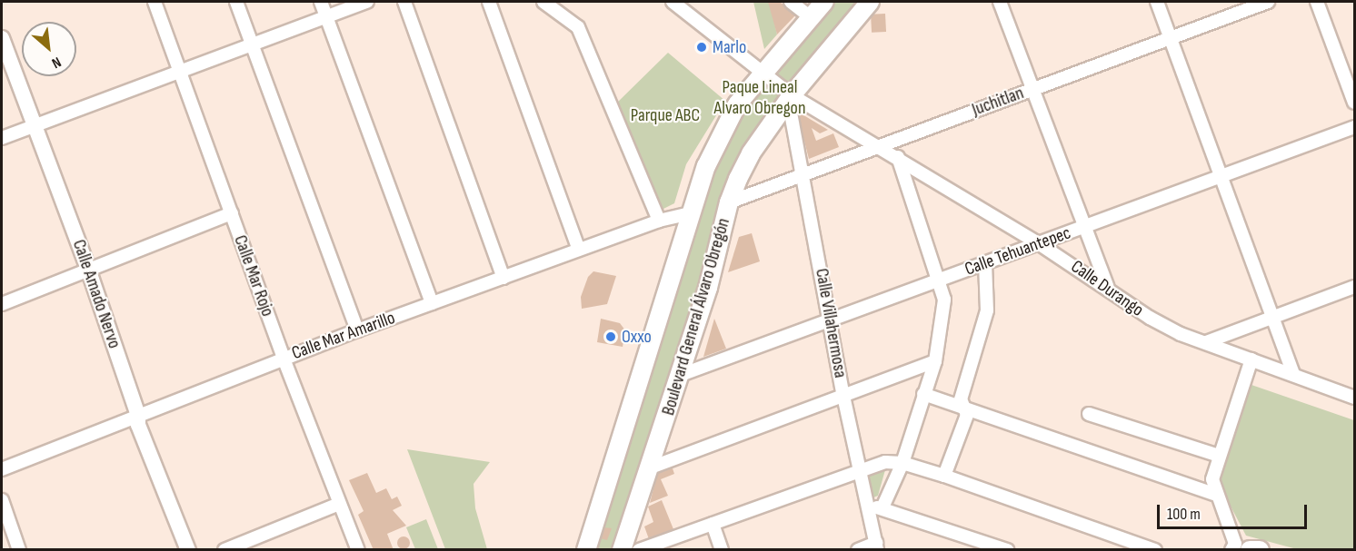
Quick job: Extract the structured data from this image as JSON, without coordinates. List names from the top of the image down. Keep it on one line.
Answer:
{"streets":{"main road":["Boulevard General Álvaro Obregón"],"street":["Juchitlan","Calle Tehuantepec","Calle Mar Rojo","Calle Durango","Calle Amado Nervo","Calle Villahermosa","Calle Mar Amarillo"]},"crossings":[["Juchitlan","Calle Durango"],["Juchitlan","Boulevard General Álvaro Obregón"],["Juchitlan","Calle Villahermosa"],["Calle Tehuantepec","Calle Durango"],["Calle Tehuantepec","Boulevard General Álvaro Obregón"],["Calle Tehuantepec","Calle Villahermosa"],["Calle Mar Rojo","Calle Mar Amarillo"],["Calle Durango","Boulevard General Álvaro Obregón"],["Calle Durango","Calle Villahermosa"],["Calle Amado Nervo","Calle Mar Amarillo"],["Boulevard General Álvaro Obregón","Calle Villahermosa"],["Boulevard General Álvaro Obregón","Calle Mar Amarillo"]],"parks":["Paque Lineal Alvaro Obregon","Parque ABC"],"places":["Marlo","Oxxo"],"scale_bar":"100 m","north":"bottom right"}
